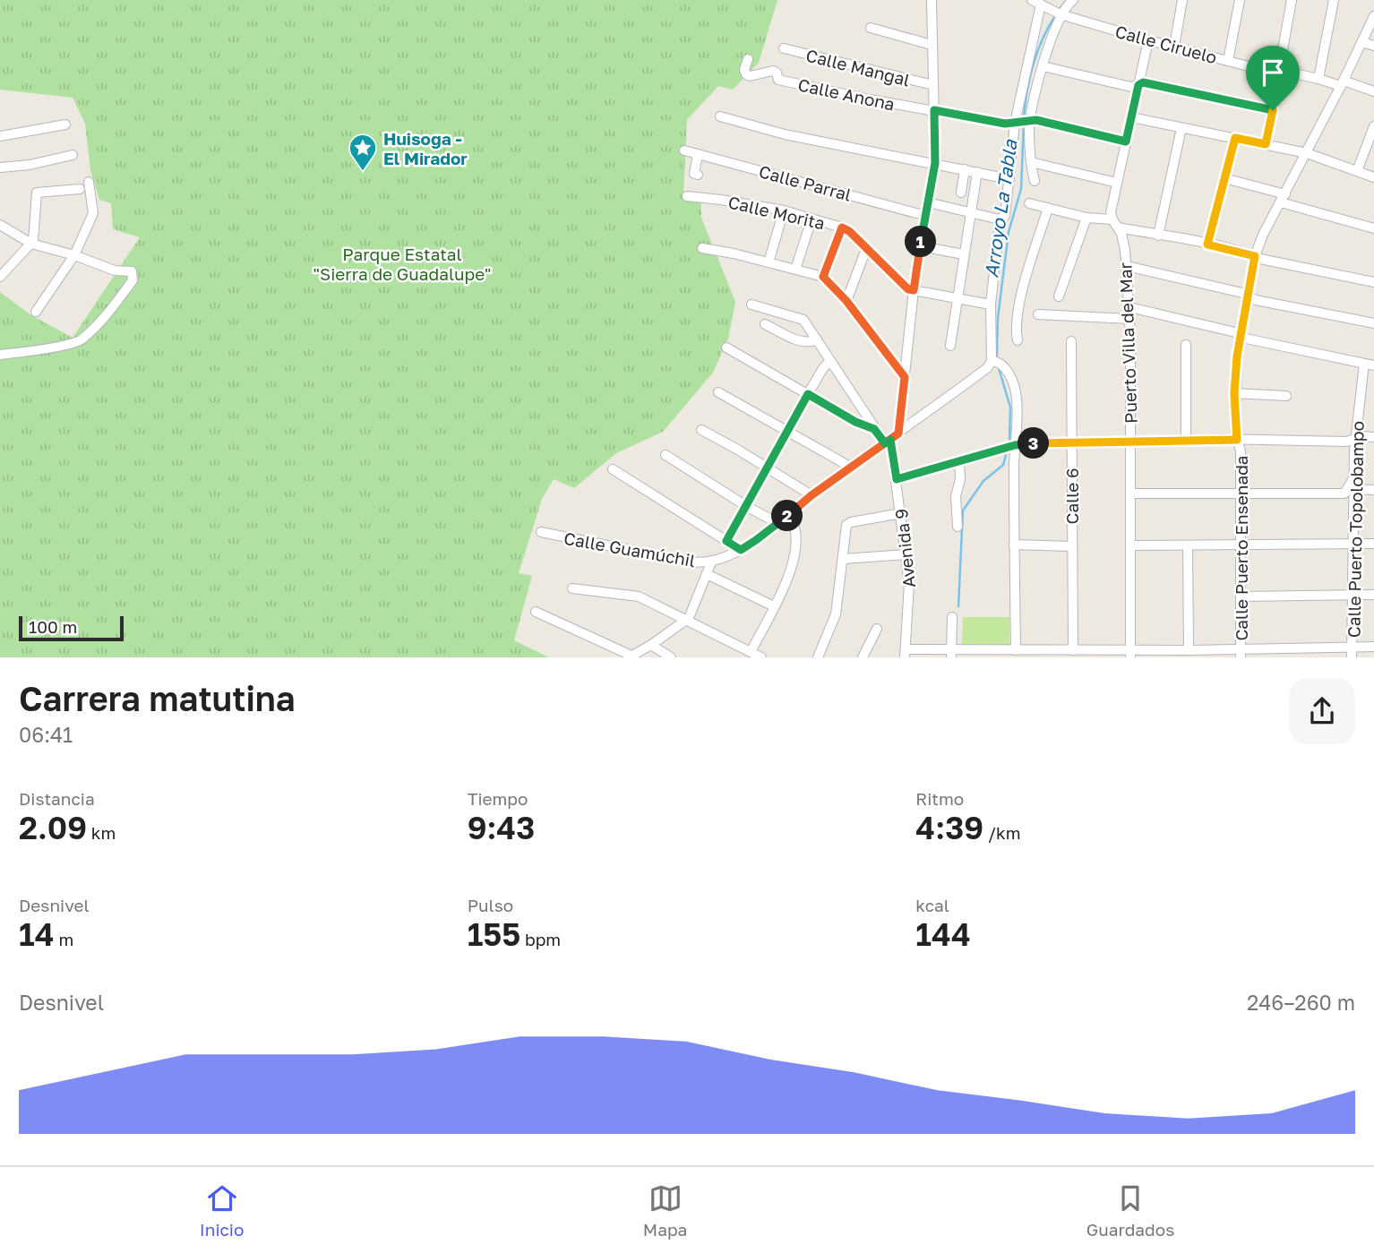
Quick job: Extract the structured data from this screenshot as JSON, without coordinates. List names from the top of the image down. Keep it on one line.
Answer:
{"streets":{"street":["Calle Ciruelo","Calle Mangal","Calle Anona","Calle Parral","Calle Morita","Puerto Villa del Mar","Calle 6","Calle Puerto Topolobampo","Avenida 9","Calle Puerto Ensenada","Calle Guamúchil"]},"crossings":[["Calle Ciruelo","Calle Puerto Ensenada"],["Avenida 9","Calle Guamúchil"]],"water":["Arroyo La Tabla"],"parks":["Parque Estatal \"Sierra de Guadalupe\""],"places":{"place":["Huisoga - El Mirador"]},"scale_bar":"100 m","page":{"pins":["1","3","2"],"scale":"100 m","heading":["Carrera matutina","06:41"],"stats":[["Distancia","2.09 km"],["Tiempo","9:43"],["Ritmo","4:39 /km"],["Desnivel","14 m"],["Pulso","155 bpm"],["kcal","144"]],"chart":["Desnivel","246–260 m"],"tabs":["Inicio","Mapa","Guardados"]}}
